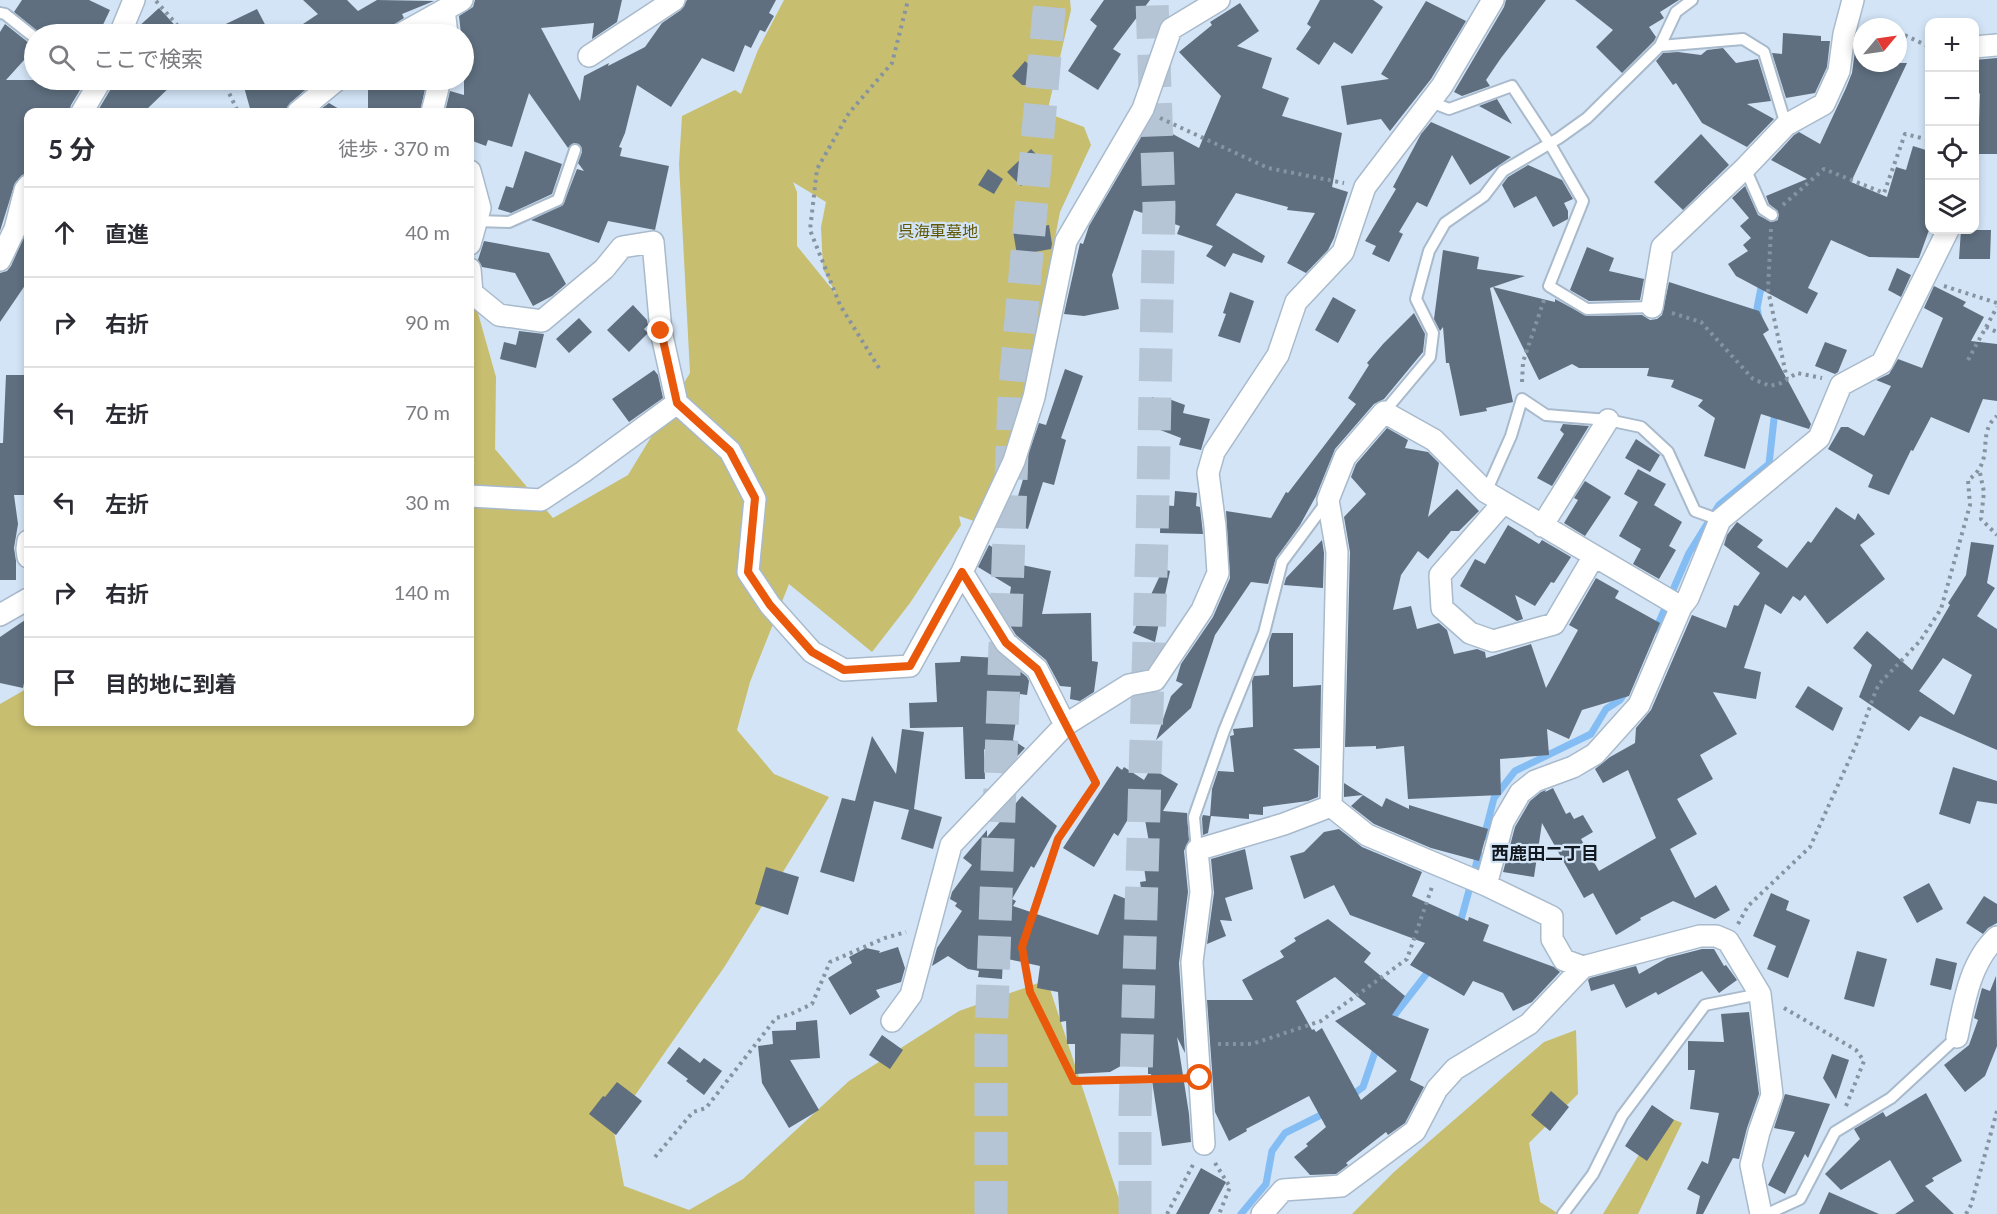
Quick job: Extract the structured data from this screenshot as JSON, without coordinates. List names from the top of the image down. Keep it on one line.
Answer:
{"districts":["西鹿田二丁目"],"parks":["呉海軍墓地"],"north":"top right","page":{"map_buttons":["+","−"],"search":"ここで検索","heading":["5 分","徒歩 · 370 m"],"list":[["直進","40 m"],["右折","90 m"],["左折","70 m"],["左折","30 m"],["右折","140 m"],"目的地に到着"]}}
